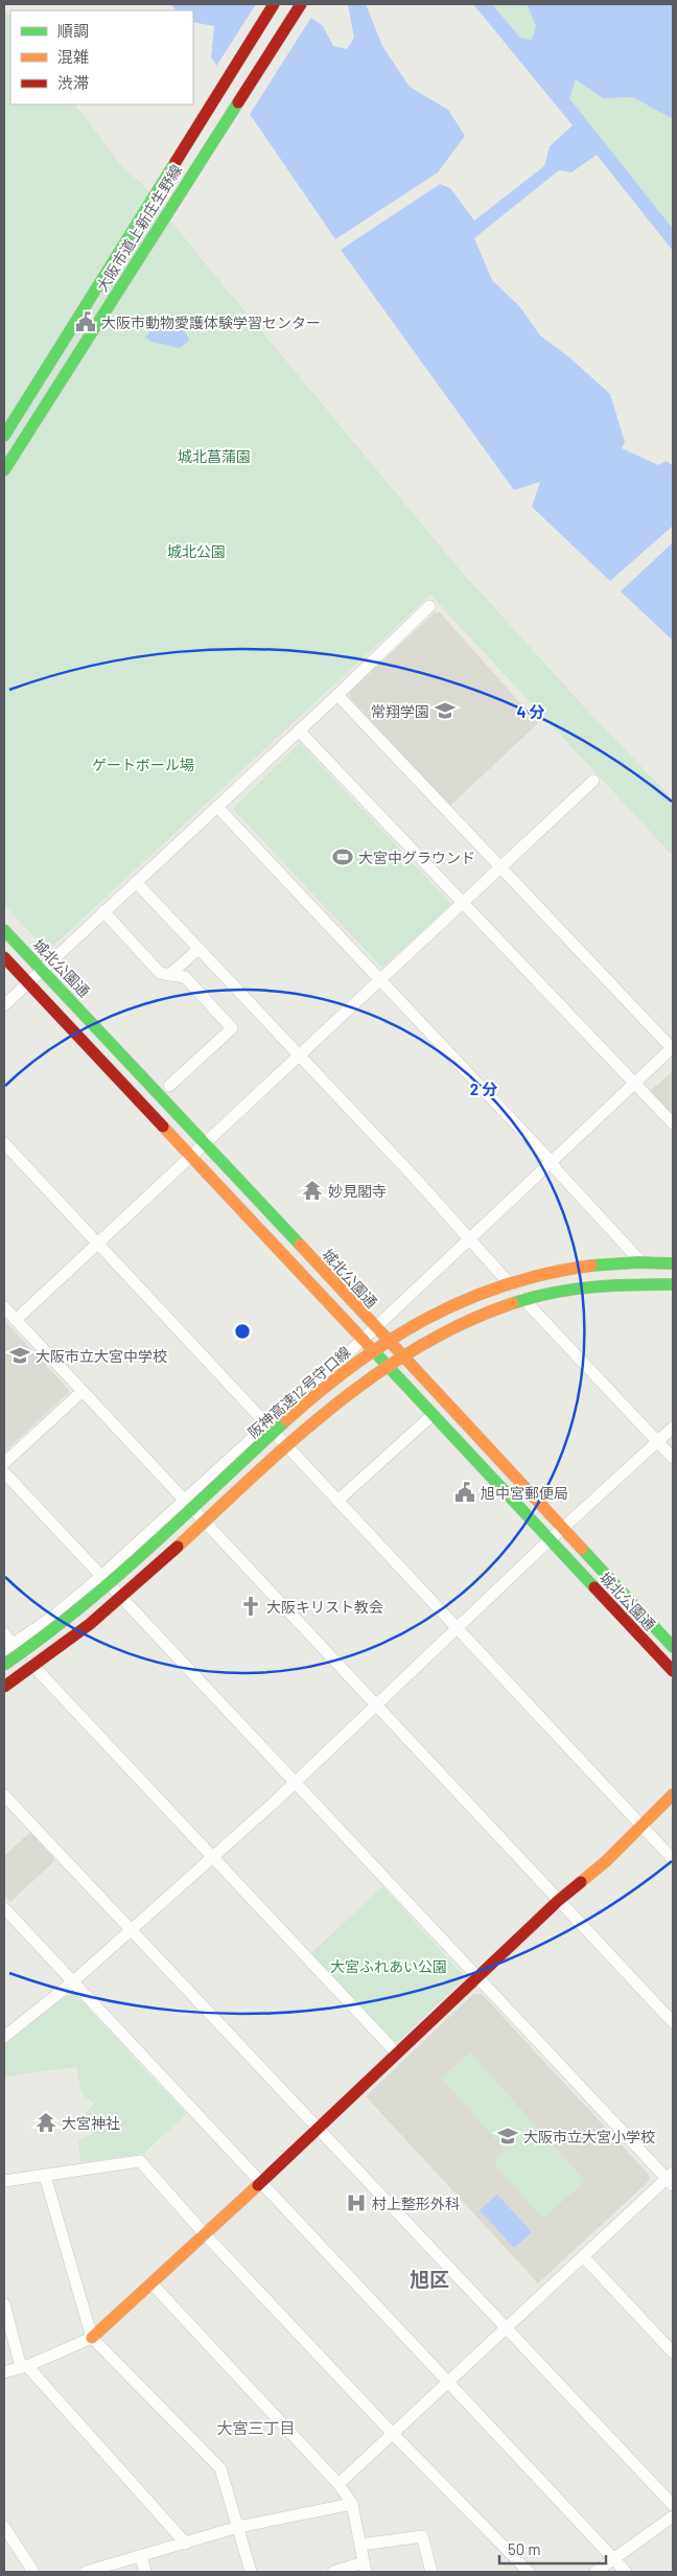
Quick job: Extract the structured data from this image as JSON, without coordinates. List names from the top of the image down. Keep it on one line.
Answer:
{"streets":{"main road":["大阪市道上新庄生野線","城北公園通","阪神高速12号守口線"]},"districts":["旭区","大宮三丁目"],"parks":["城北菖蒲園","城北公園","ゲートボール場","大宮ふれあい公園"],"places":{"public building":["大阪市動物愛護体験学習センター","旭中宮郵便局"],"school or university":["常翔学園","大阪市立大宮中学校","大阪市立大宮小学校"],"sports":["大宮中グラウンド"],"temple":["妙見閣寺","大宮神社"],"church":["大阪キリスト教会"],"hospital":["村上整形外科"]},"legend":["順調","混雑","渋滞"],"scale_bar":"50 m","rings":["4 分","2 分"]}
